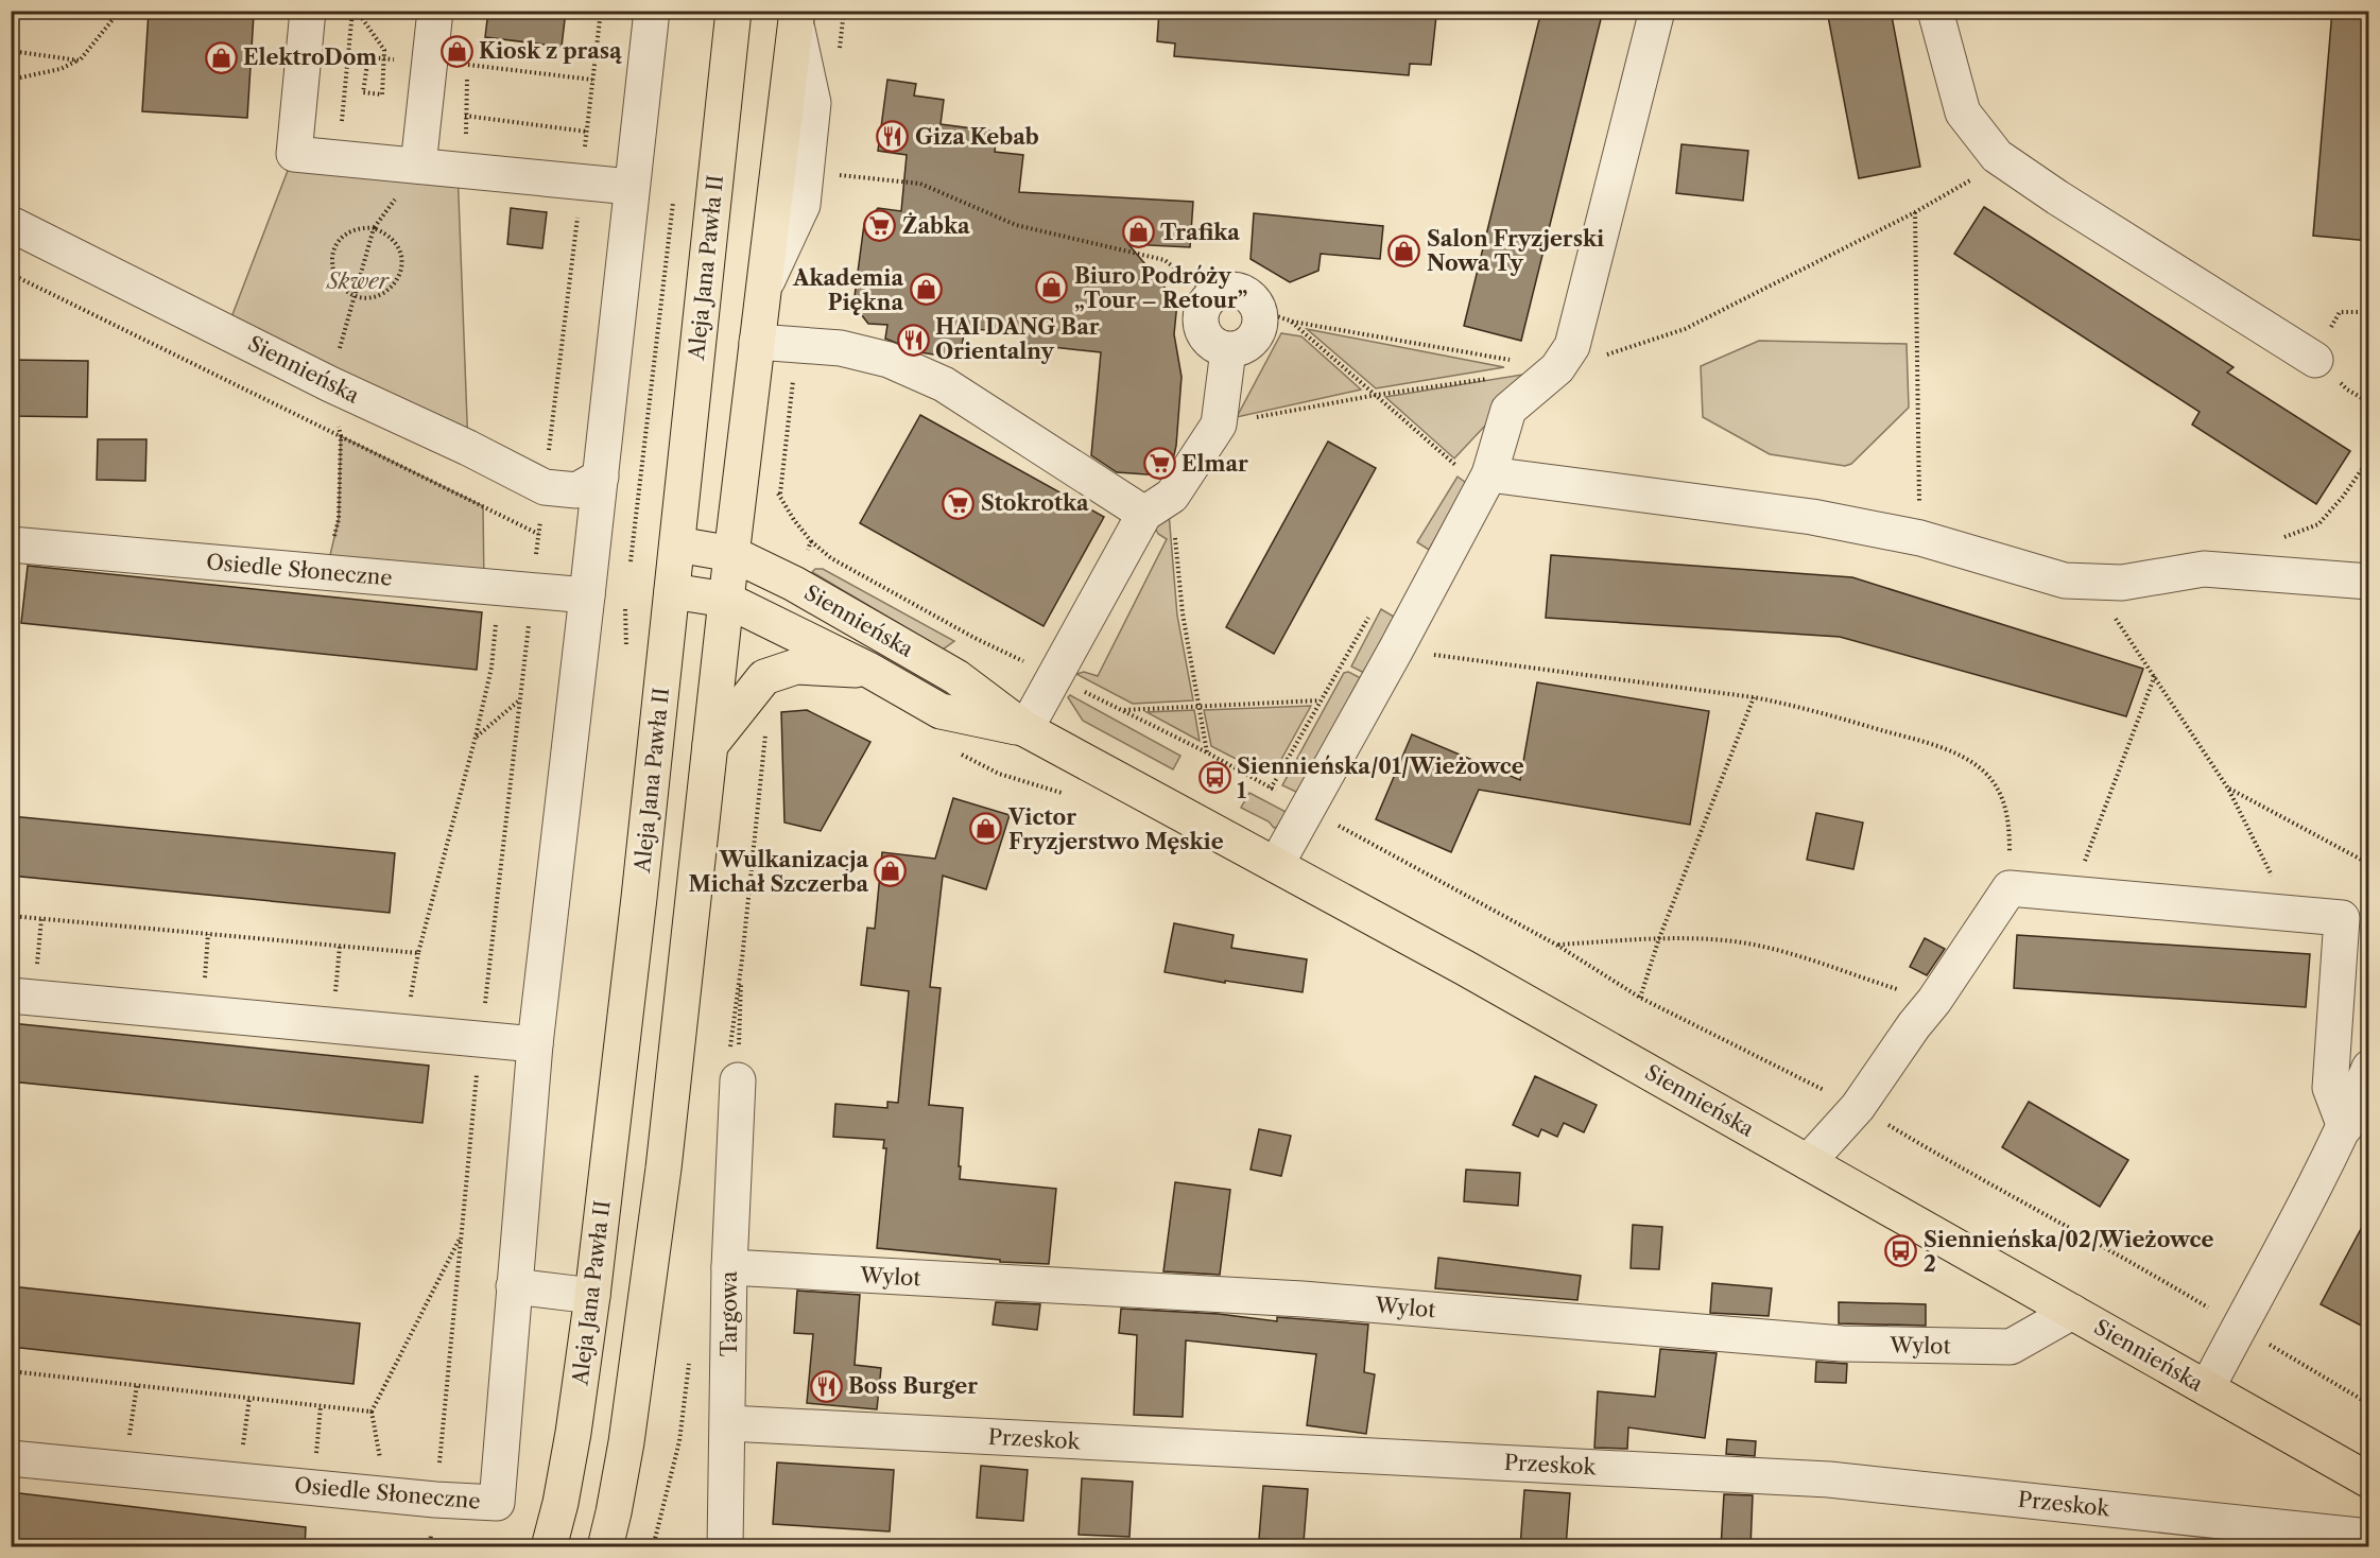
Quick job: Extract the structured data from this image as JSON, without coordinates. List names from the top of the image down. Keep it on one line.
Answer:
{"streets":{"main road":["Aleja Jana Pawła II","Siennieńska"],"street":["Osiedle Słoneczne","Wylot","Targowa","Przeskok"]},"crossings":[["Aleja Jana Pawła II","Siennieńska"],["Siennieńska","Osiedle Słoneczne"],["Siennieńska","Wylot"],["Wylot","Targowa"],["Targowa","Przeskok"]],"parks":["Skwer"],"places":{"shop":["Kiosk z prasą","ElektroDom","Trafika","Salon Fryzjerski Nowa Ty","Biuro Podróży „Tour – Retour”","Akademia Piękna","Victor Fryzjerstwo Męskie","Wulkanizacja Michał Szczerba"],"restaurant":["Giza Kebab","HAI DANG Bar Orientalny","Boss Burger"],"supermarket":["Żabka","Elmar","Stokrotka"],"bus stop":["Siennieńska/01/Wieżowce 1","Siennieńska/02/Wieżowce 2"]}}
